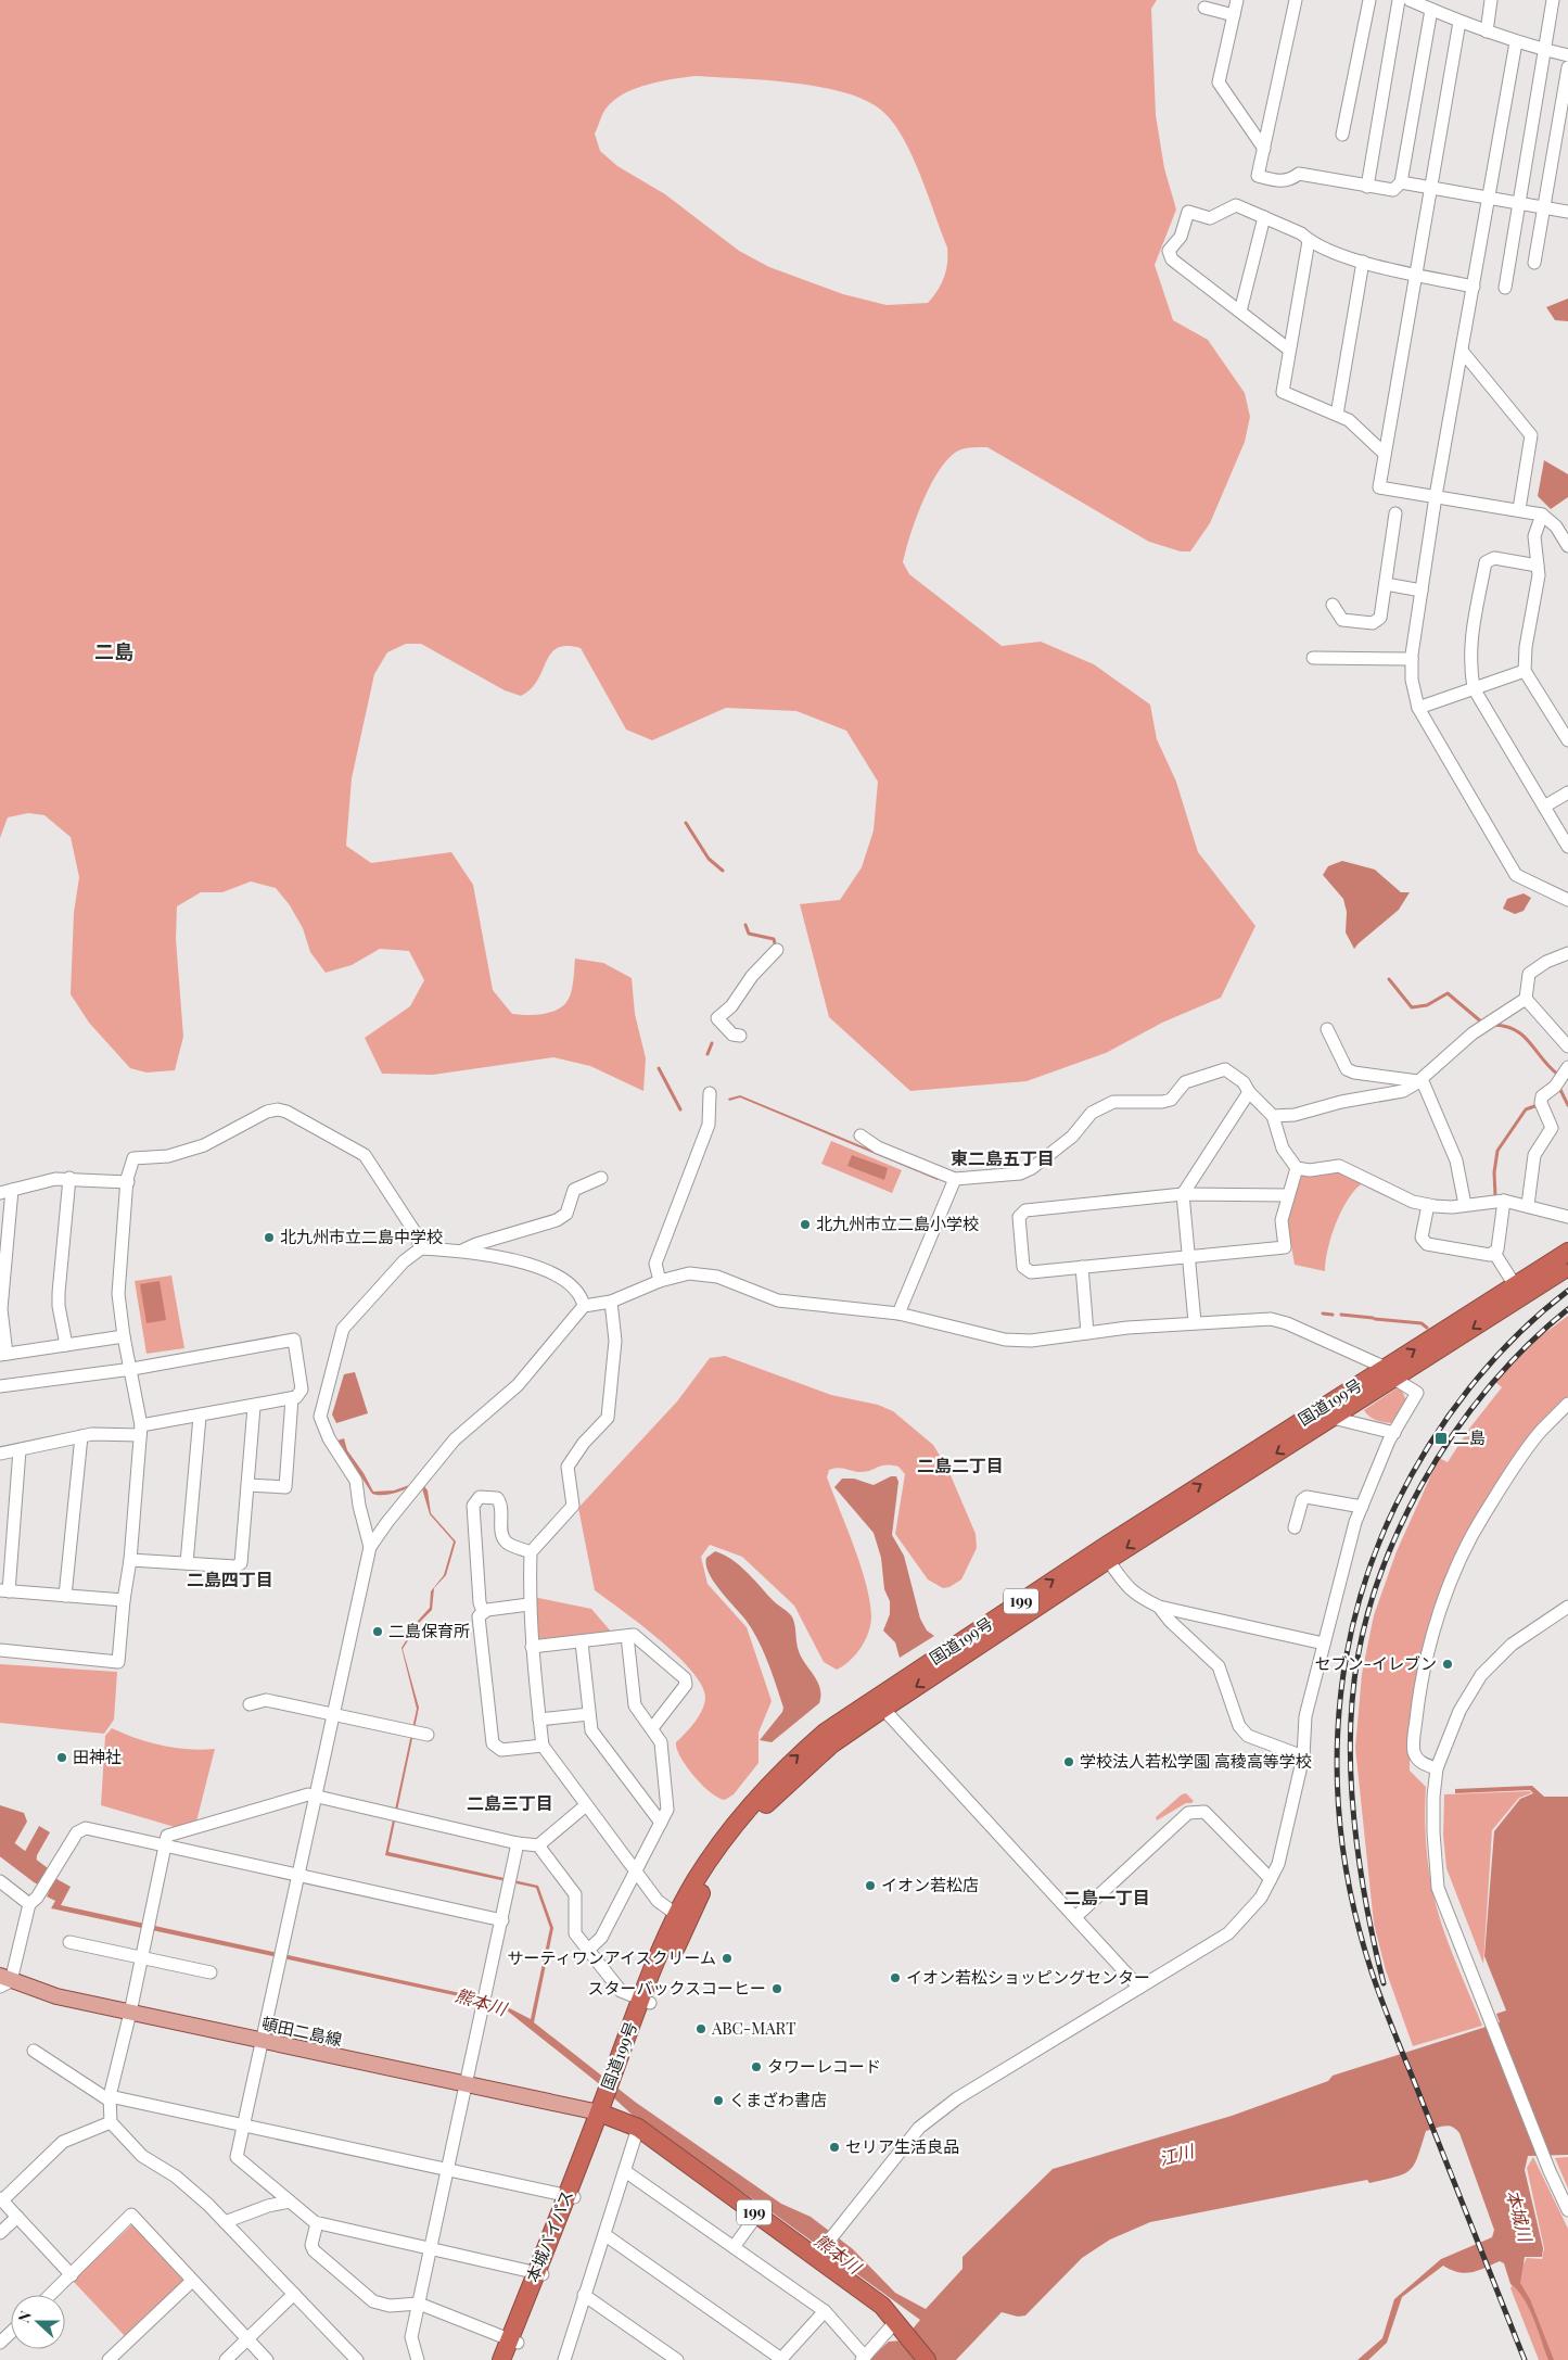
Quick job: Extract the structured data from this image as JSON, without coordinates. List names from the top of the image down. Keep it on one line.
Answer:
{"streets":{"highway":["国道199号","199","本城バイパス"],"main road":["頓田二島線"]},"crossings":[["国道199号","頓田二島線"],["国道199号","本城バイパス"],["頓田二島線","本城バイパス"]],"districts":["二島","東二島五丁目","二島二丁目","二島四丁目","二島三丁目","二島一丁目"],"water":["熊本川","江川","本城川"],"places":{"other":["北九州市立二島小学校","北九州市立二島中学校","二島保育所","セブン-イレブン","田神社","学校法人若松学園 高稜高等学校","イオン若松店","サーティワンアイスクリーム","イオン若松ショッピングセンター","スターバックスコーヒー","ABC-MART","タワーレコード","くまざわ書店","セリア生活良品"],"transit":["二島"]},"north":"left"}
